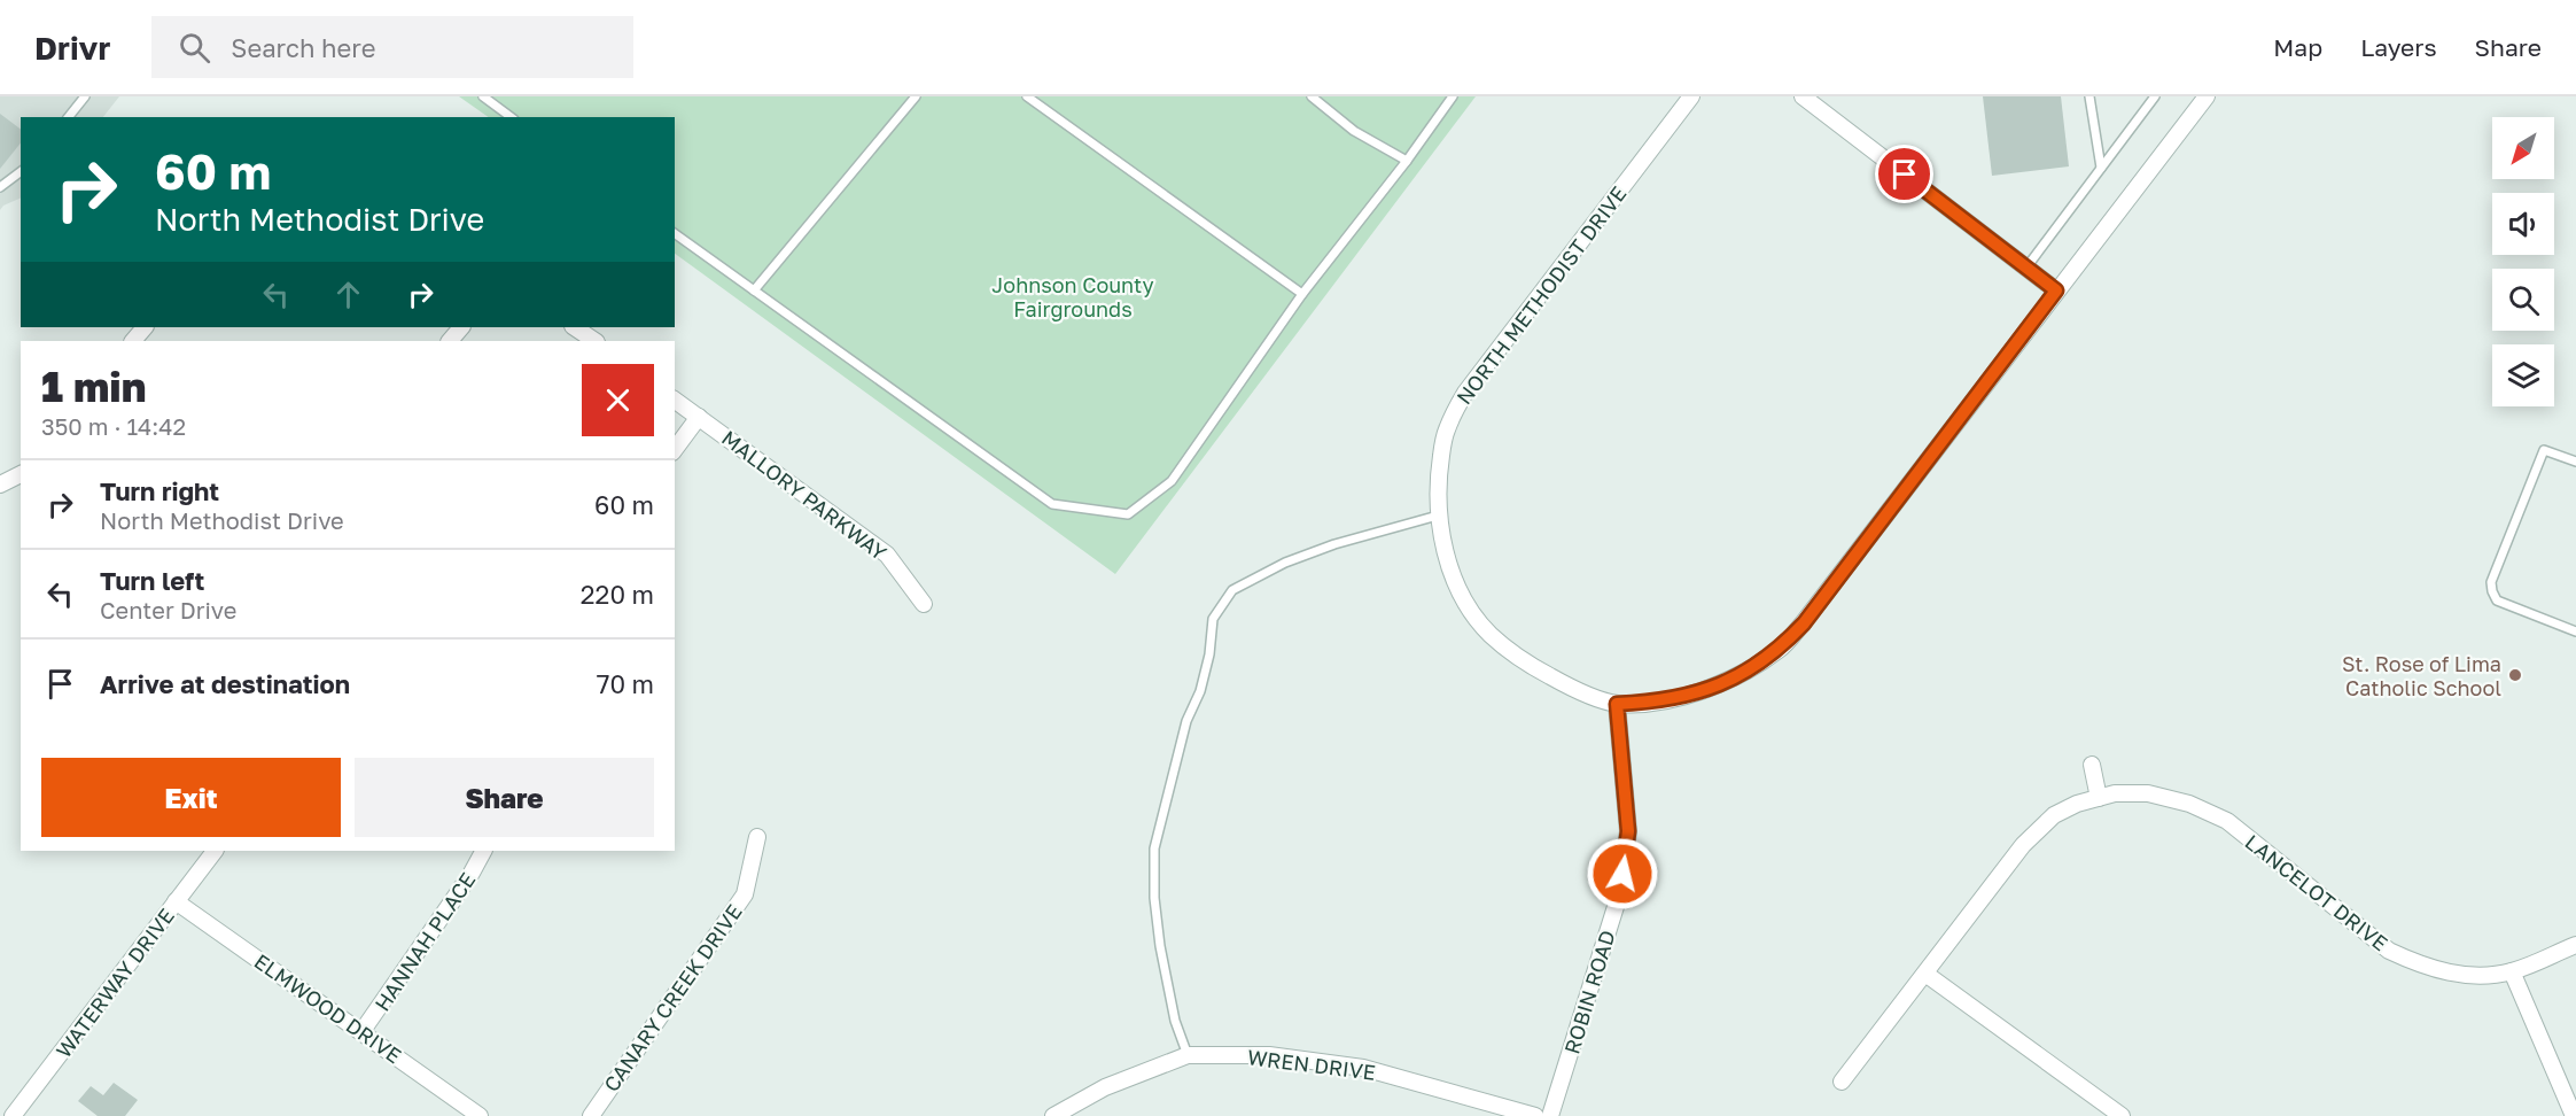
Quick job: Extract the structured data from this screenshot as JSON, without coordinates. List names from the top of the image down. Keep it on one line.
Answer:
{"streets":{"street":["NORTH METHODIST DRIVE","MALLORY PARKWAY","LANCELOT DRIVE","HANNAH PLACE","WATERWAY DRIVE","ROBIN ROAD","CANARY CREEK DRIVE","ELMWOOD DRIVE","WREN DRIVE"]},"crossings":[["NORTH METHODIST DRIVE","ROBIN ROAD"],["HANNAH PLACE","ELMWOOD DRIVE"],["WATERWAY DRIVE","ELMWOOD DRIVE"]],"parks":["Johnson County Fairgrounds"],"places":["St. Rose of Lima Catholic School"],"north":"bottom left","page":{"header":"Drivr","search":"Search here","nav":["Map","Layers","Share"],"turn":["60 m","North Methodist Drive"],"heading":["1 min","350 m · 14:42"],"list":[{"name":"Turn right","note":"North Methodist Drive","value":"60 m"},{"name":"Turn left","note":"Center Drive","value":"220 m"},{"name":"Arrive at destination","value":"70 m"}],"buttons":["Exit","Share"]}}
